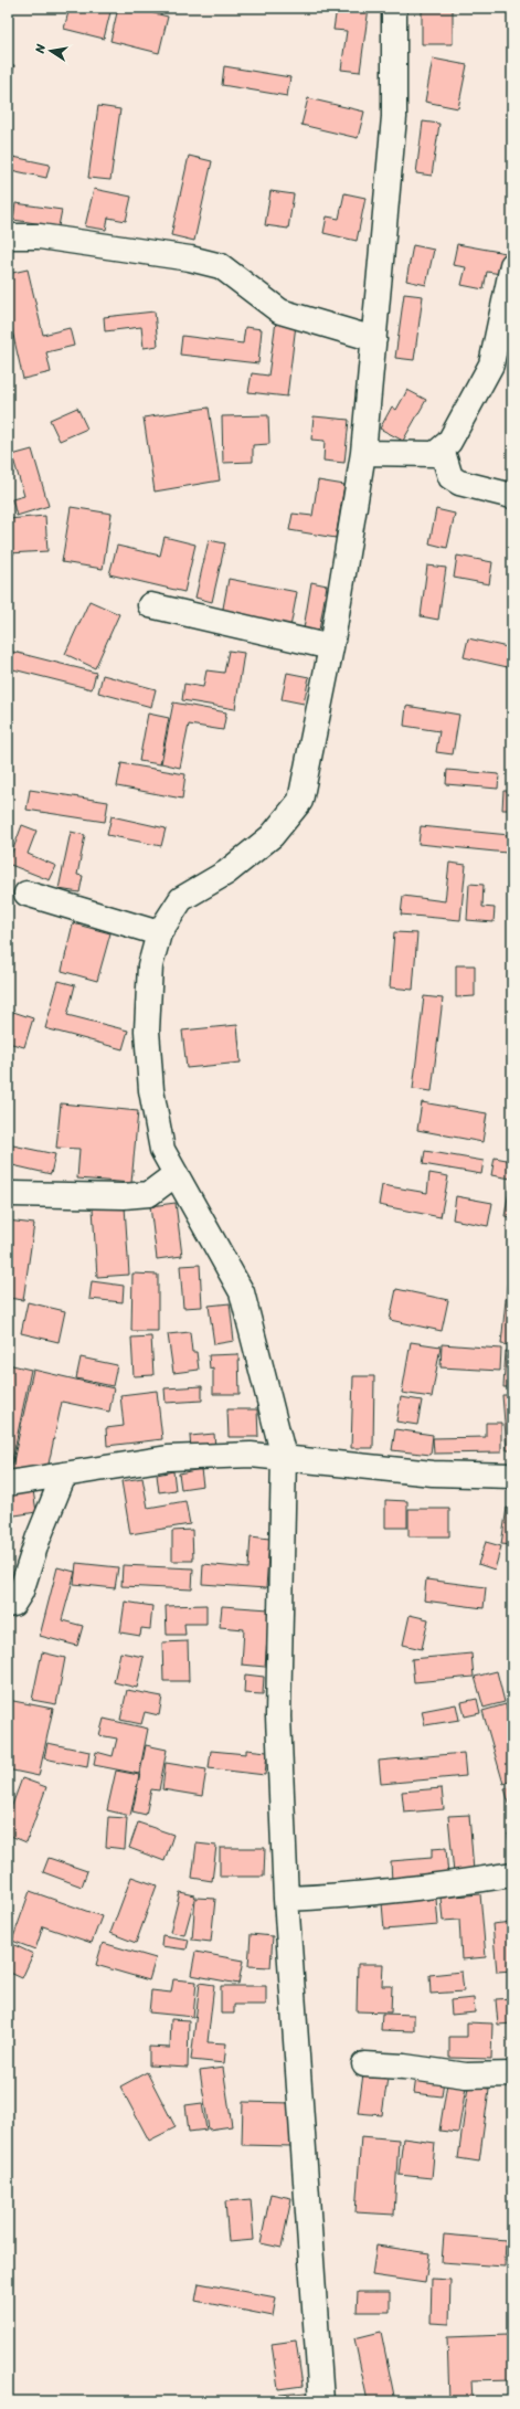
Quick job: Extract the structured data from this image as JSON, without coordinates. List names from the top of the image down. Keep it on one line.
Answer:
{"north":"left"}
